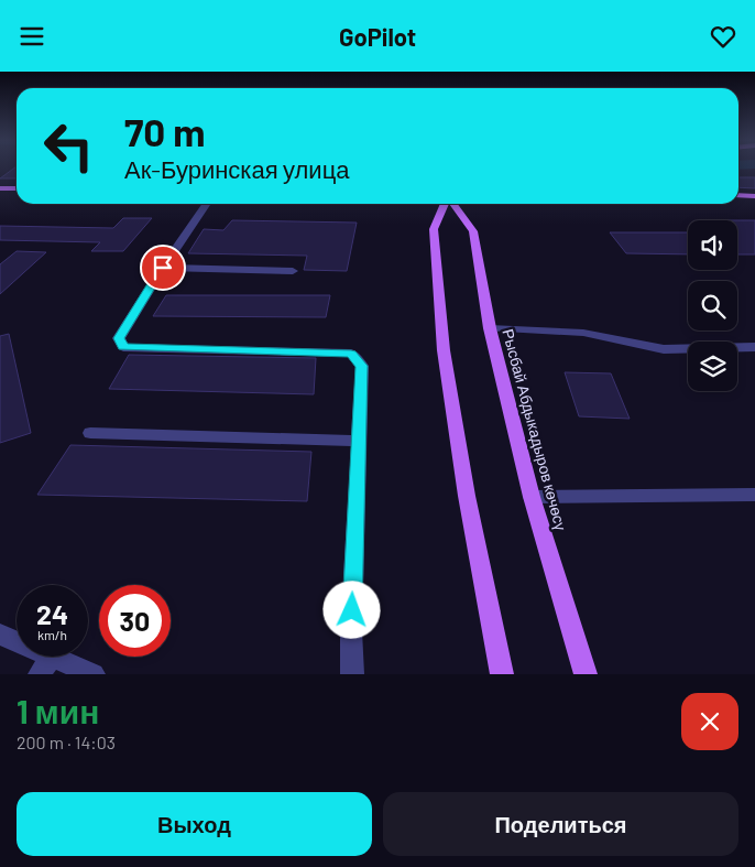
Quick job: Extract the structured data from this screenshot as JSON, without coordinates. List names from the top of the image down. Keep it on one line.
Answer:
{"streets":{"main road":["Рысбай Абдыкадыров көчөсү"]},"page":{"header":"GoPilot","turn":["70 m","Ак-Буринская улица"],"speed":"24 km/h","limit":"30","heading":["1 мин","200 m · 14:03"],"buttons":["Выход","Поделиться"]}}
